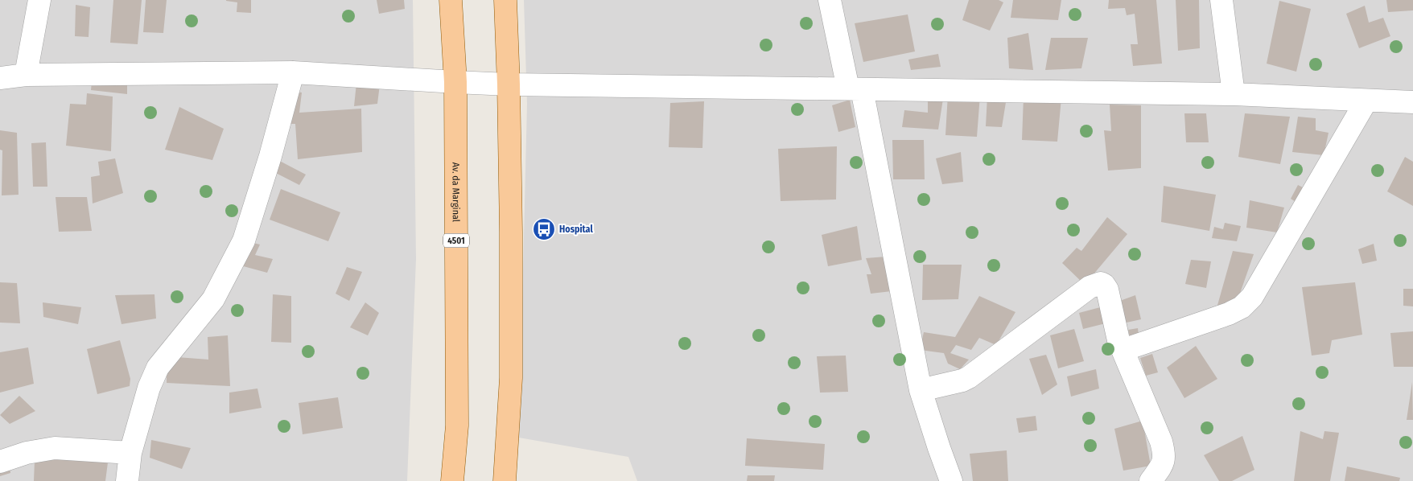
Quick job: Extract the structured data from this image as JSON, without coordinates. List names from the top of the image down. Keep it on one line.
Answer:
{"streets":{"main road":["Av. da Marginal","4501"]},"places":{"bus stop":["Hospital"]}}
